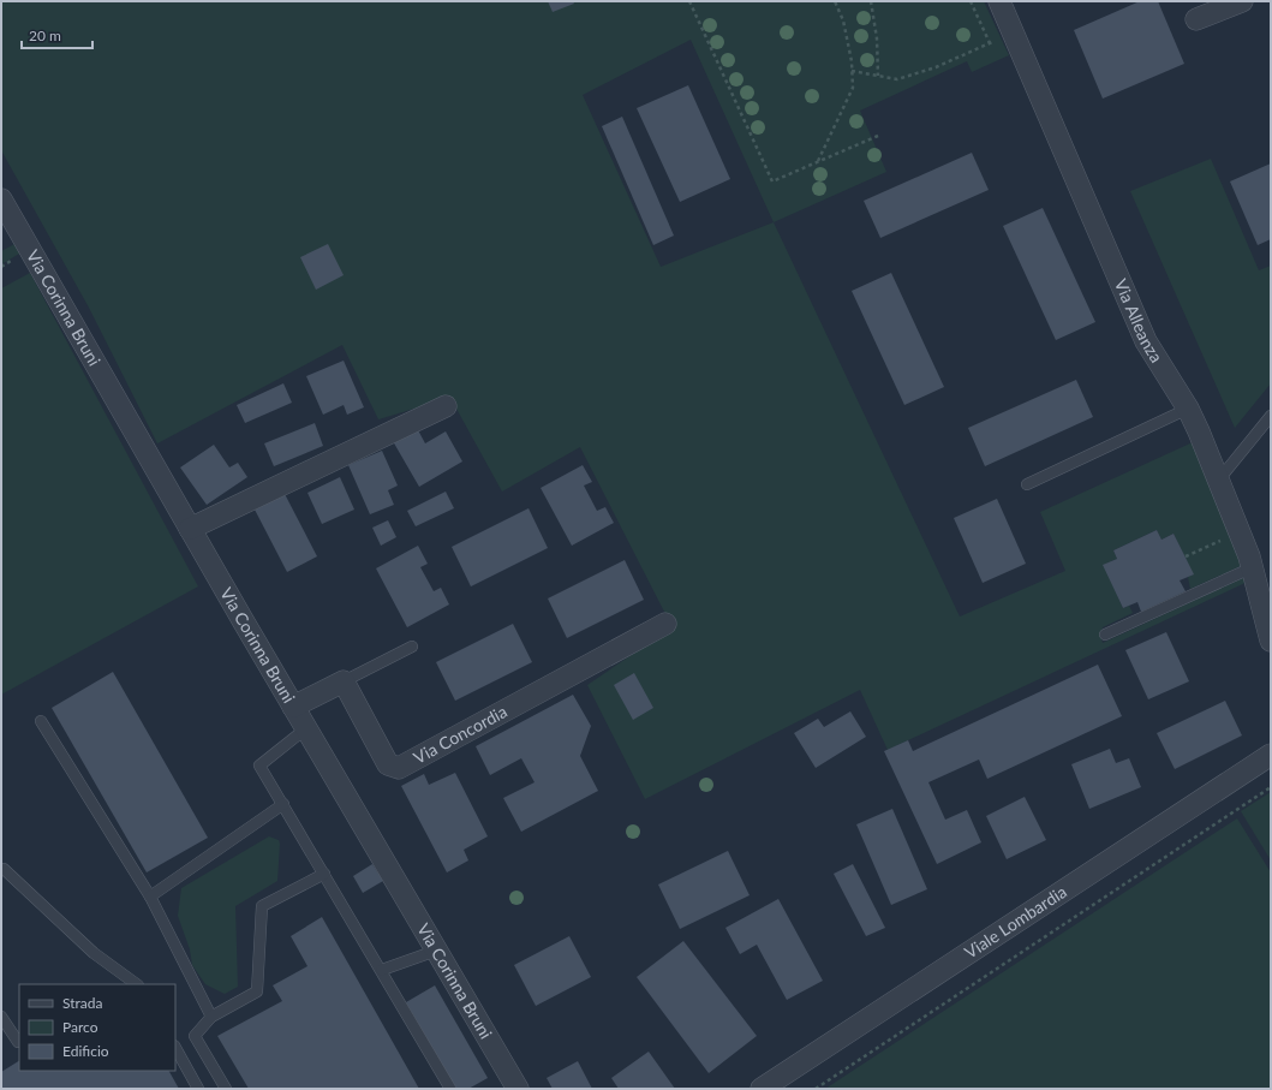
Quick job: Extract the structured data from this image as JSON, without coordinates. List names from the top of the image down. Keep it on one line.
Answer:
{"streets":{"street":["Via Corinna Bruni","Via Alleanza","Via Concordia","Viale Lombardia"]},"legend":["Strada","Parco","Edificio"],"scale_bar":"20 m"}
